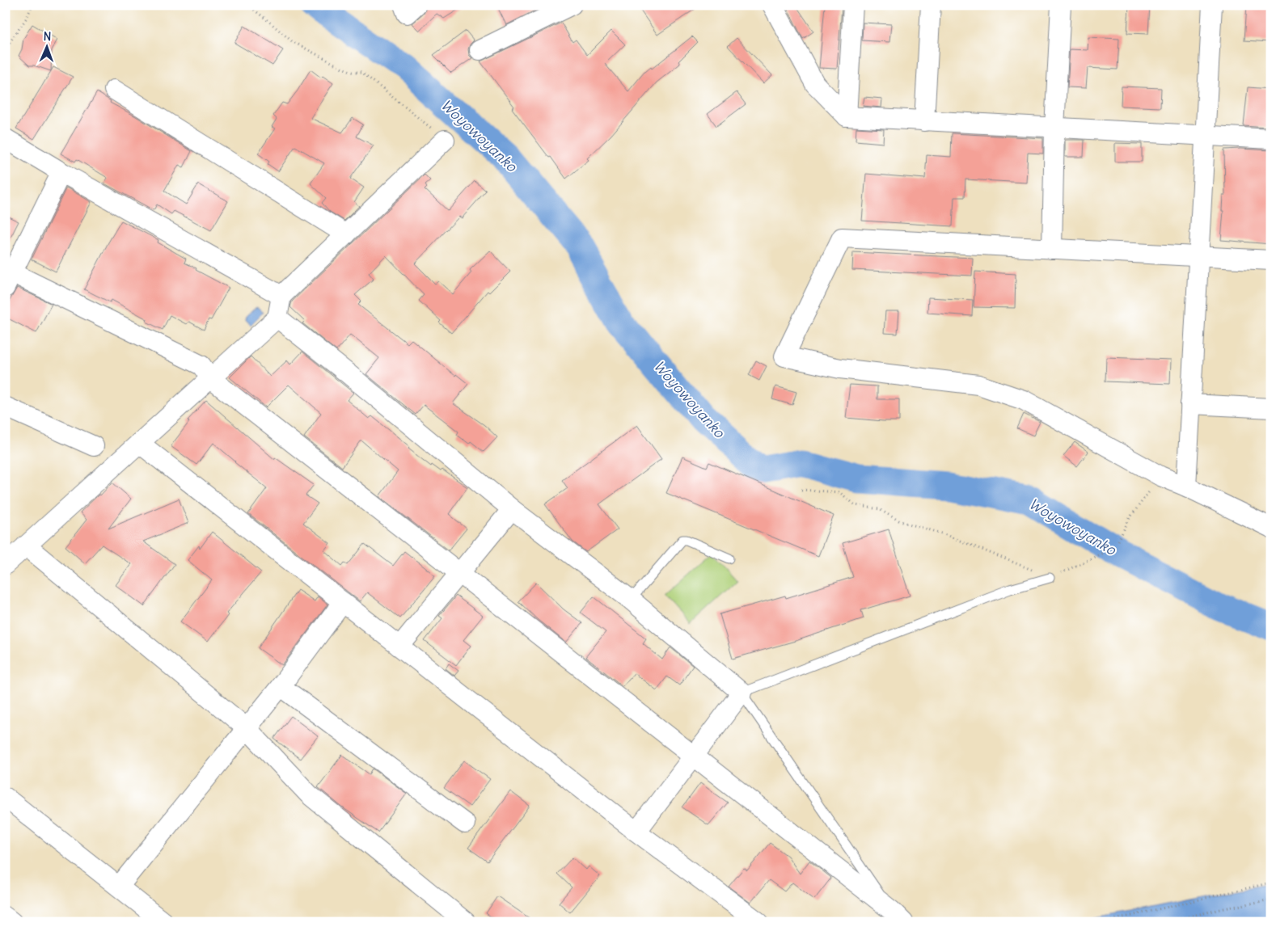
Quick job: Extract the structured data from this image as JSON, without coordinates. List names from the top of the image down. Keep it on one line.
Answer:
{"water":["Woyowoyanko"],"north":"top"}
